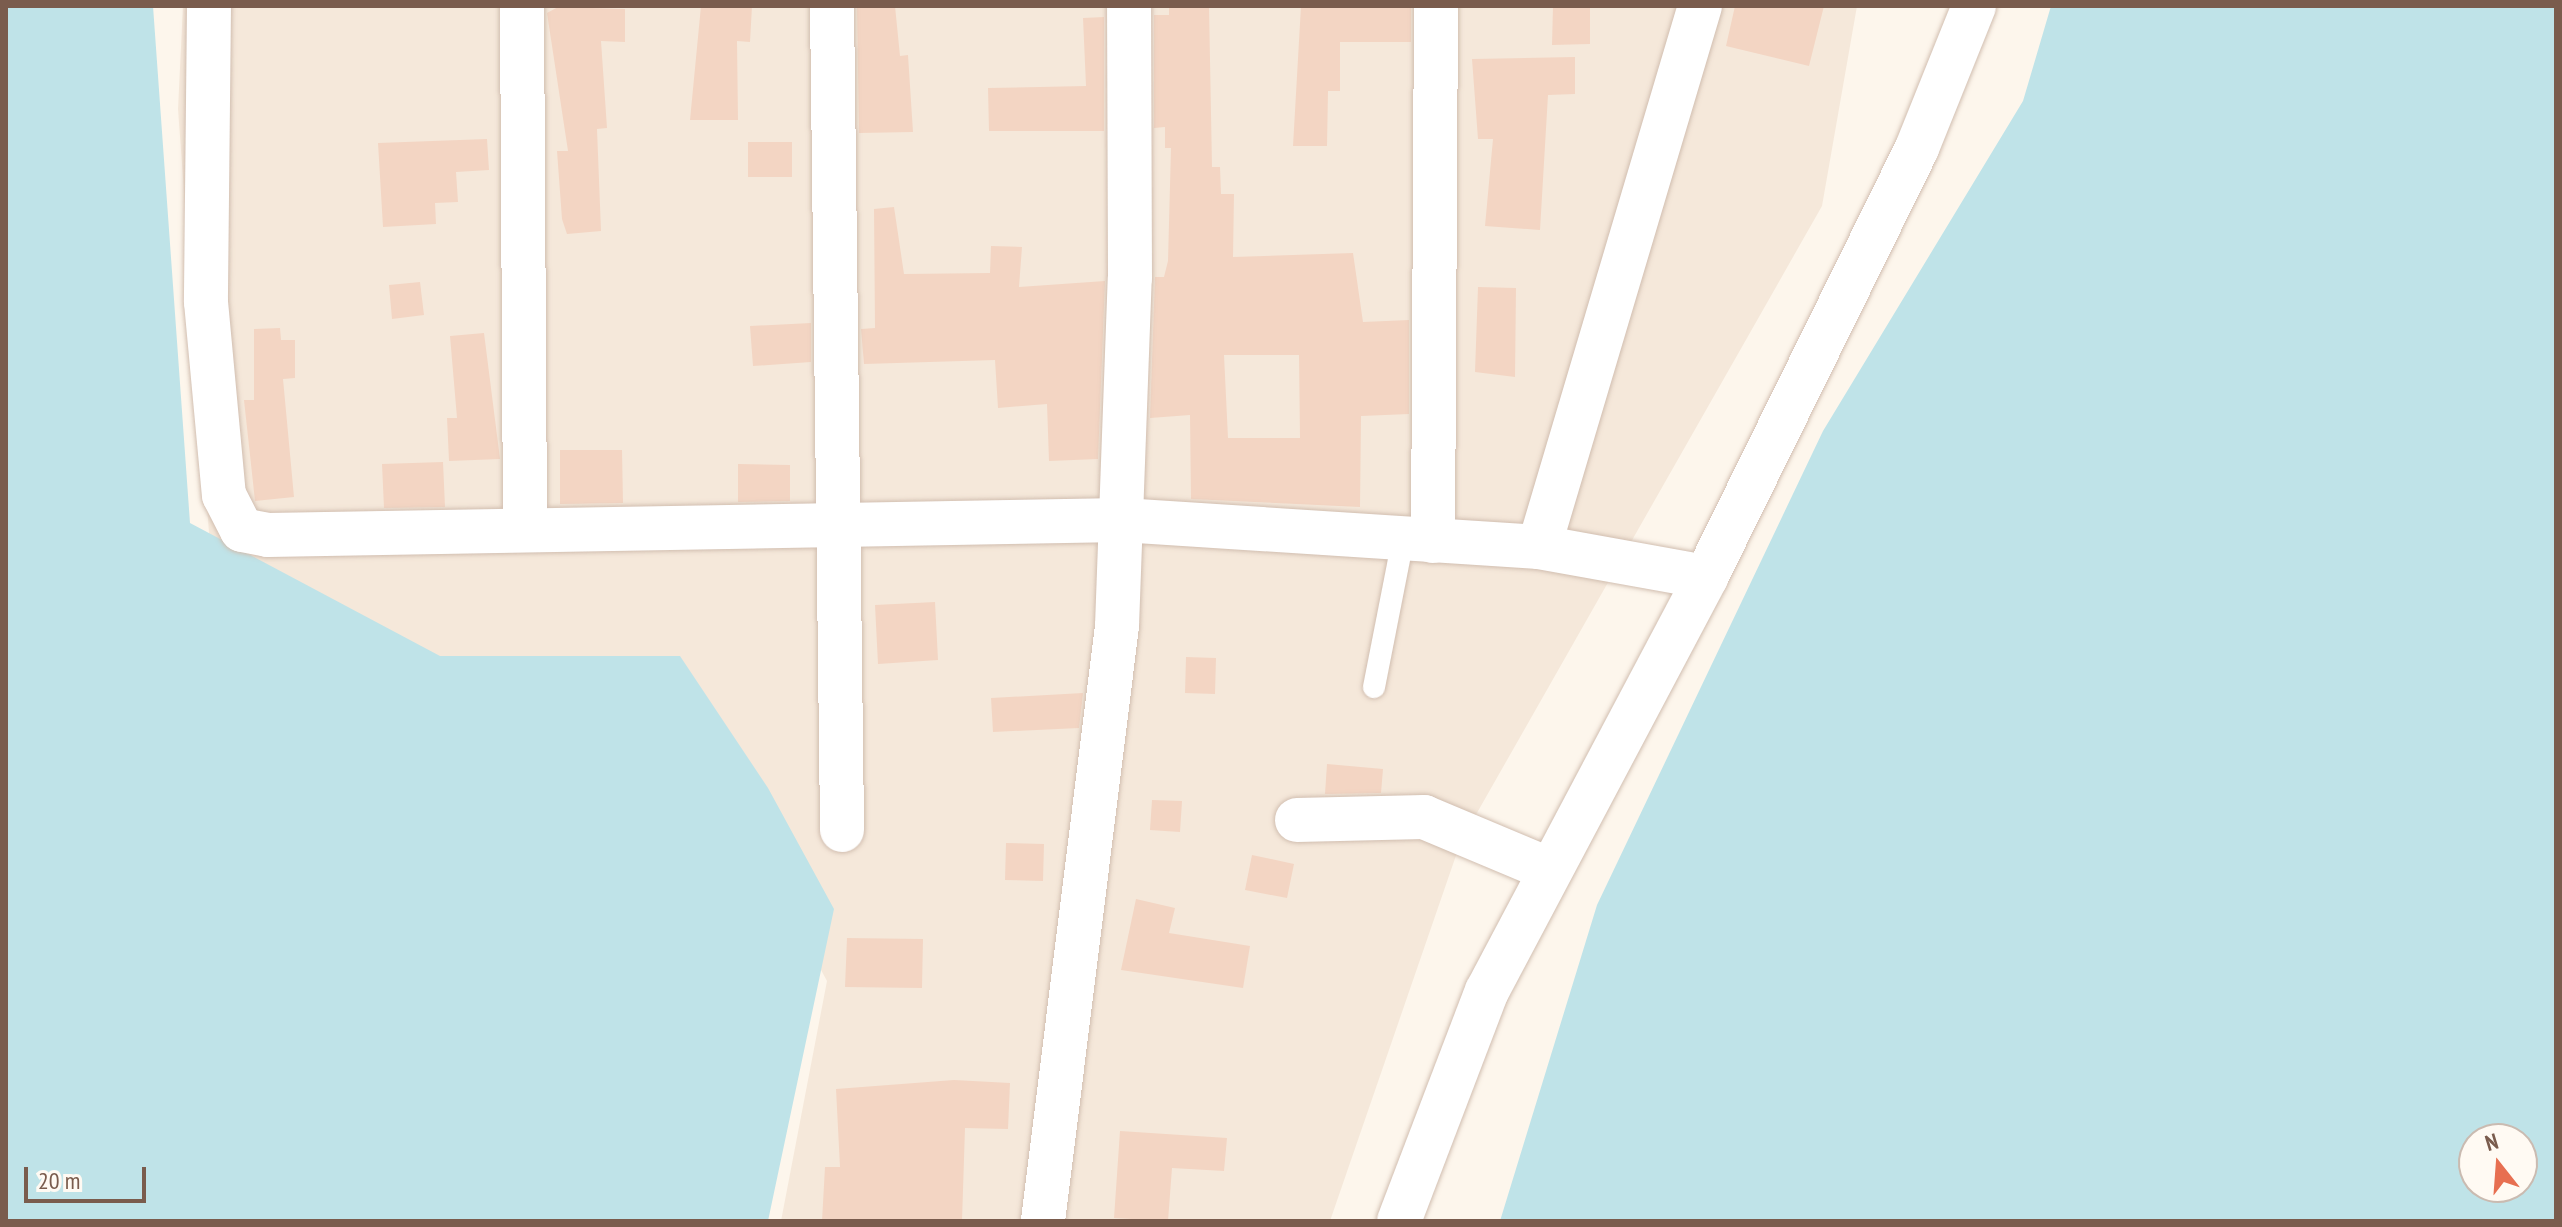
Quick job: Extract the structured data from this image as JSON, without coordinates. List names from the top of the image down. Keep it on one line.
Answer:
{"scale_bar":"20 m","north":"top"}
